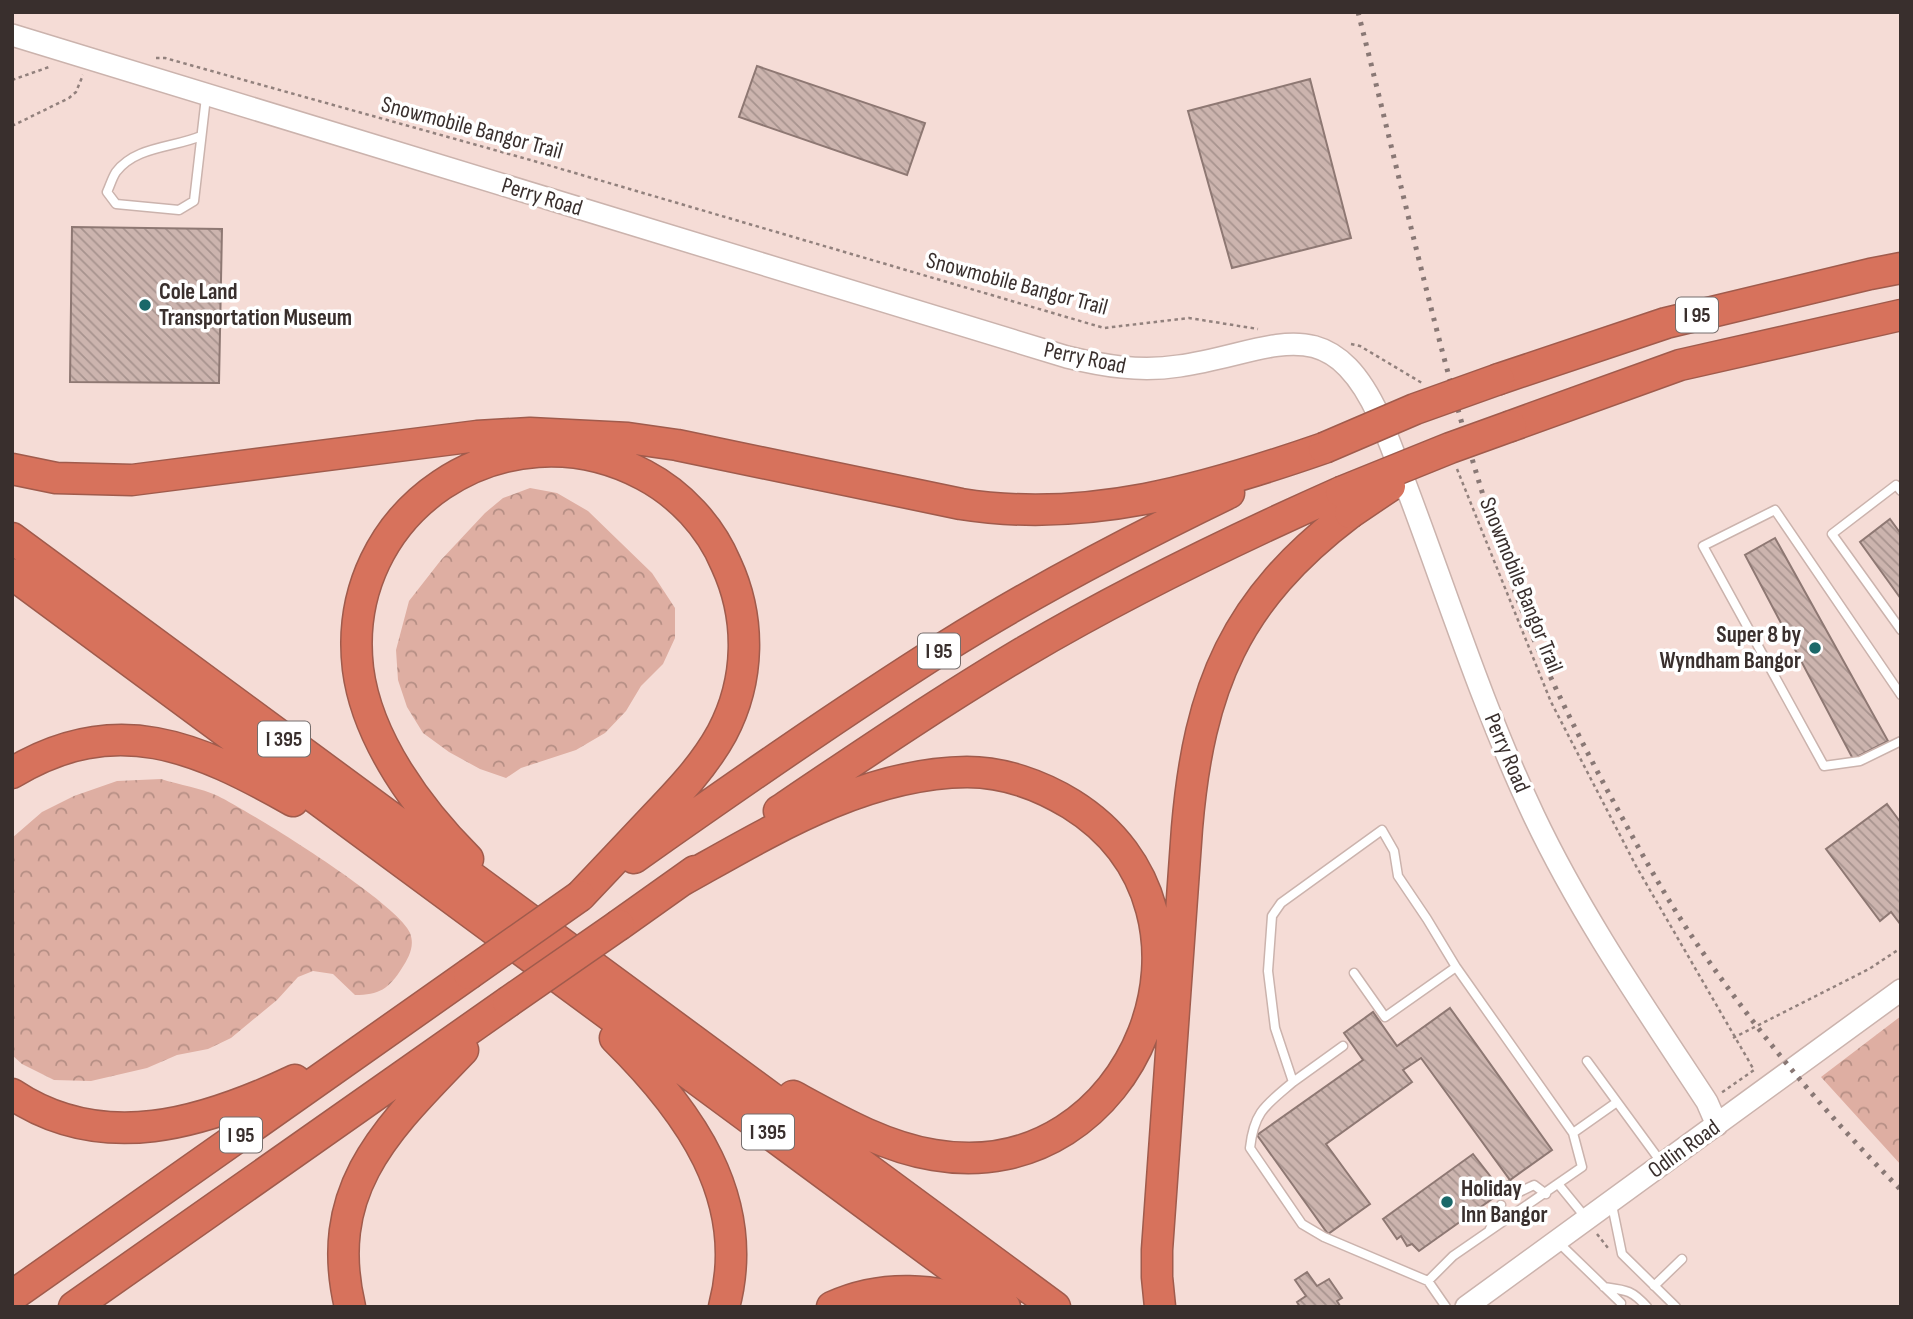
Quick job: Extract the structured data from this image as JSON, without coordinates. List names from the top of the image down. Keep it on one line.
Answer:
{"streets":{"highway":["I 95","I 395"],"street":["Perry Road","Odlin Road"],"path":["Snowmobile Bangor Trail"]},"crossings":[["Snowmobile Bangor Trail","Perry Road"],["Perry Road","Odlin Road"]],"places":["Cole Land Transportation Museum","Super 8 by Wyndham Bangor","Holiday Inn Bangor"]}
